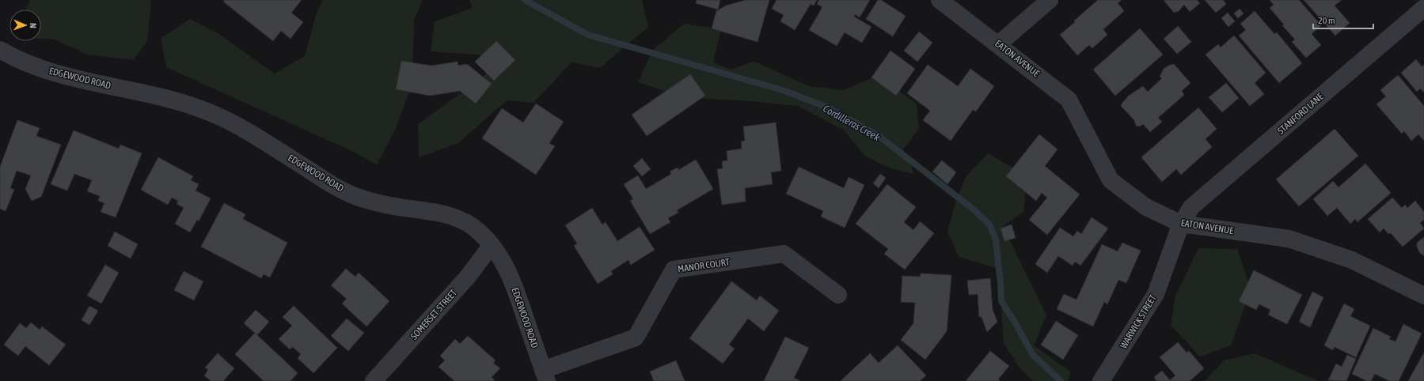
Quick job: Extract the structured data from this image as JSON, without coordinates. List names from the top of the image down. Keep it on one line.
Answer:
{"streets":{"street":["EATON AVENUE","EDGEWOOD ROAD","STANFORD LANE","MANOR COURT","SOMERSET STREET","WARWICK STREET"]},"crossings":[["EATON AVENUE","STANFORD LANE"],["EATON AVENUE","WARWICK STREET"],["EDGEWOOD ROAD","MANOR COURT"],["EDGEWOOD ROAD","SOMERSET STREET"],["STANFORD LANE","WARWICK STREET"]],"water":["Cordilleras Creek"],"scale_bar":"20 m","north":"right"}
